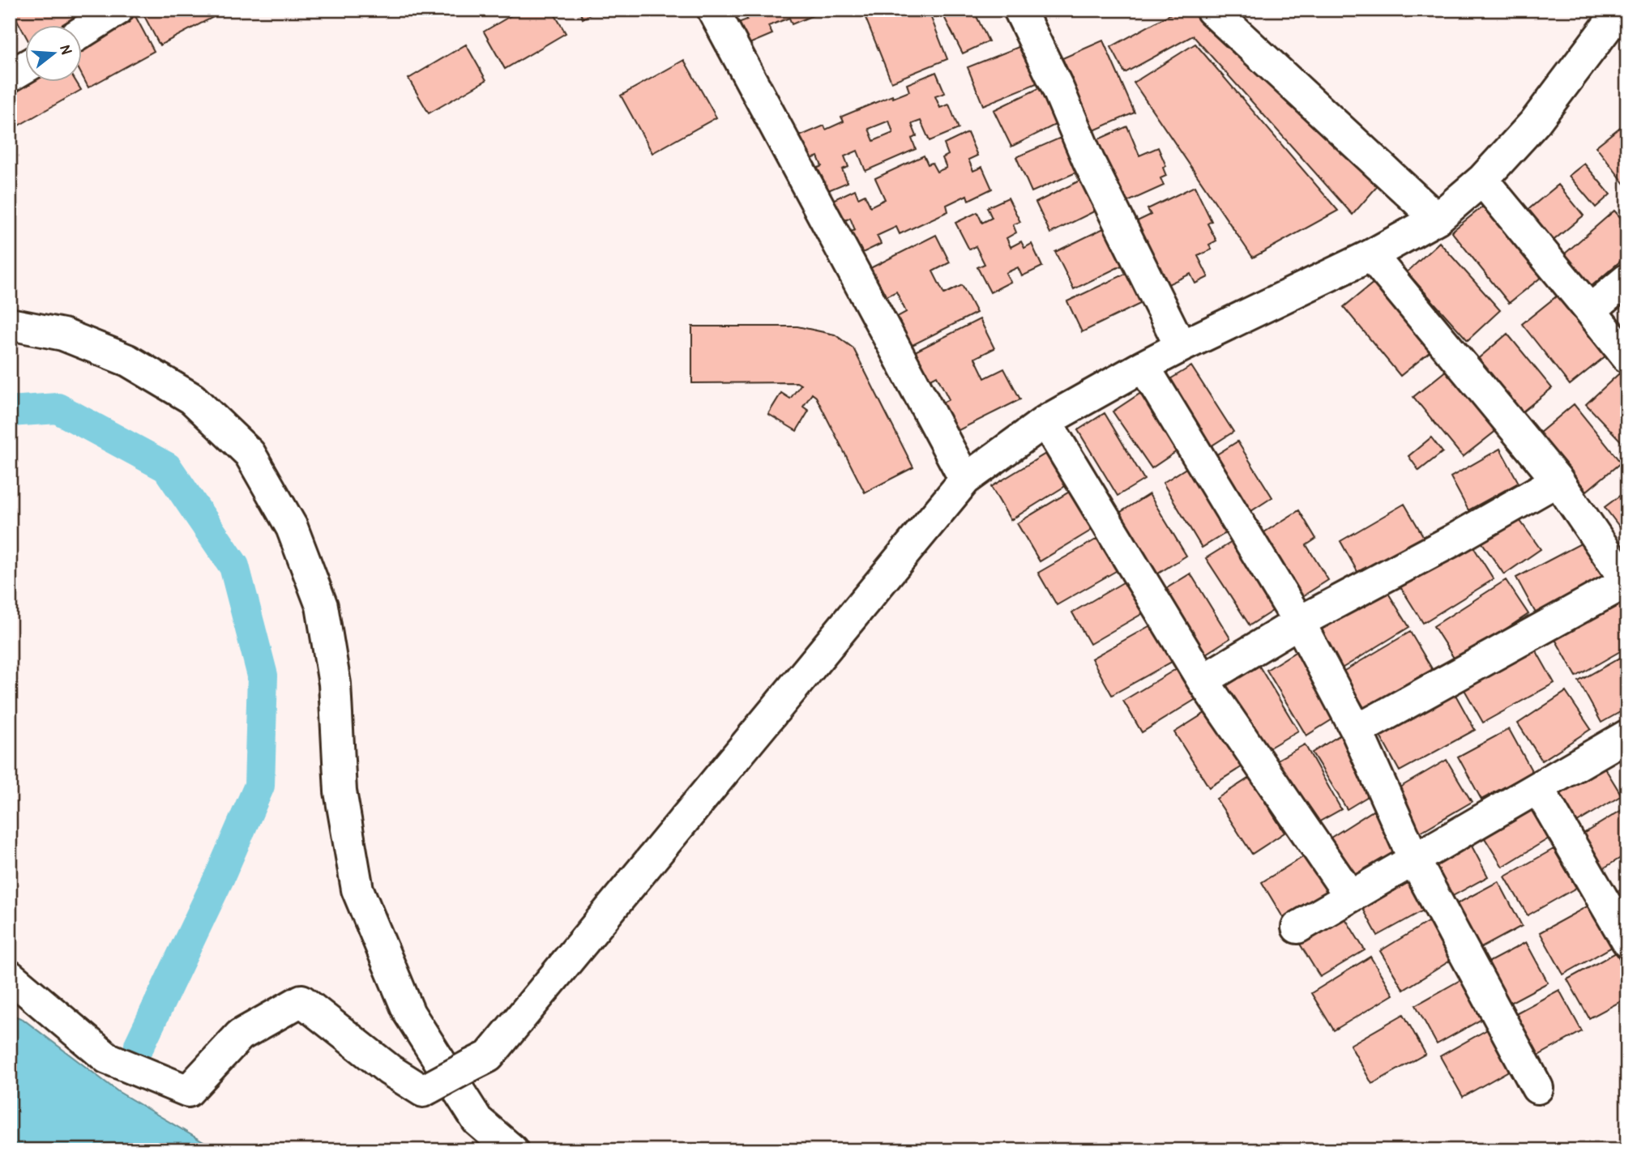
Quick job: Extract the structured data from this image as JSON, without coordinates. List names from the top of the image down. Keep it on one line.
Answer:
{"north":"right"}
